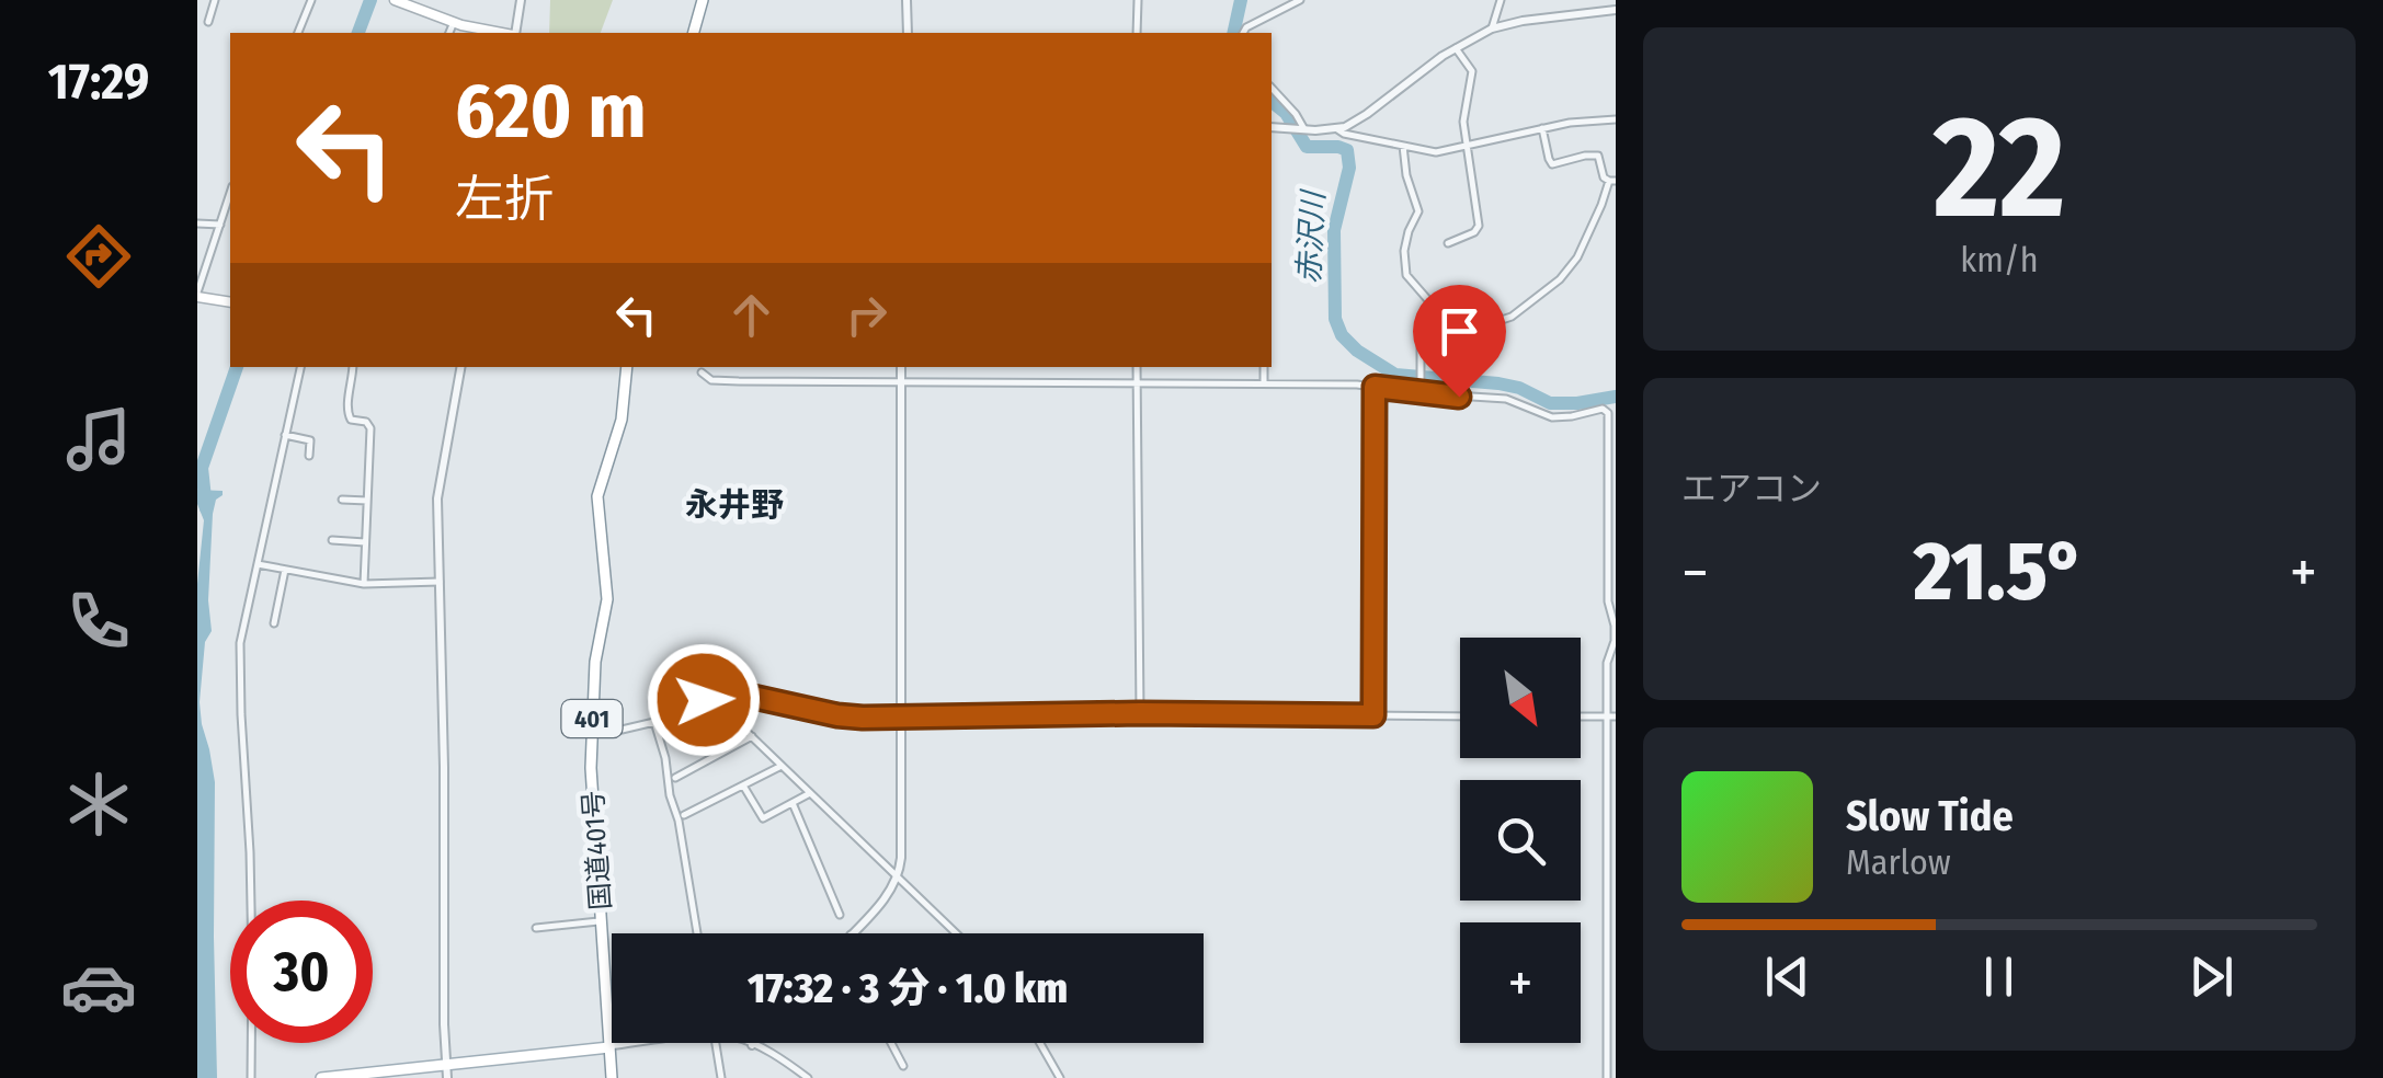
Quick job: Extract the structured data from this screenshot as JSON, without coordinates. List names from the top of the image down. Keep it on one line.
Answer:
{"streets":{"main road":["401","国道401号"]},"districts":["永井野"],"water":["赤沢川"],"north":"bottom right","page":{"tabs":"17:29","tile":[["22","km/h"],"エアコン"],"turn":["620 m","左折"],"heat":["−","21.5°","+"],"map_buttons":"+","song":["Slow Tide","Marlow"],"limit":"30","trip":"17:32 · 3 分 · 1.0 km"}}
